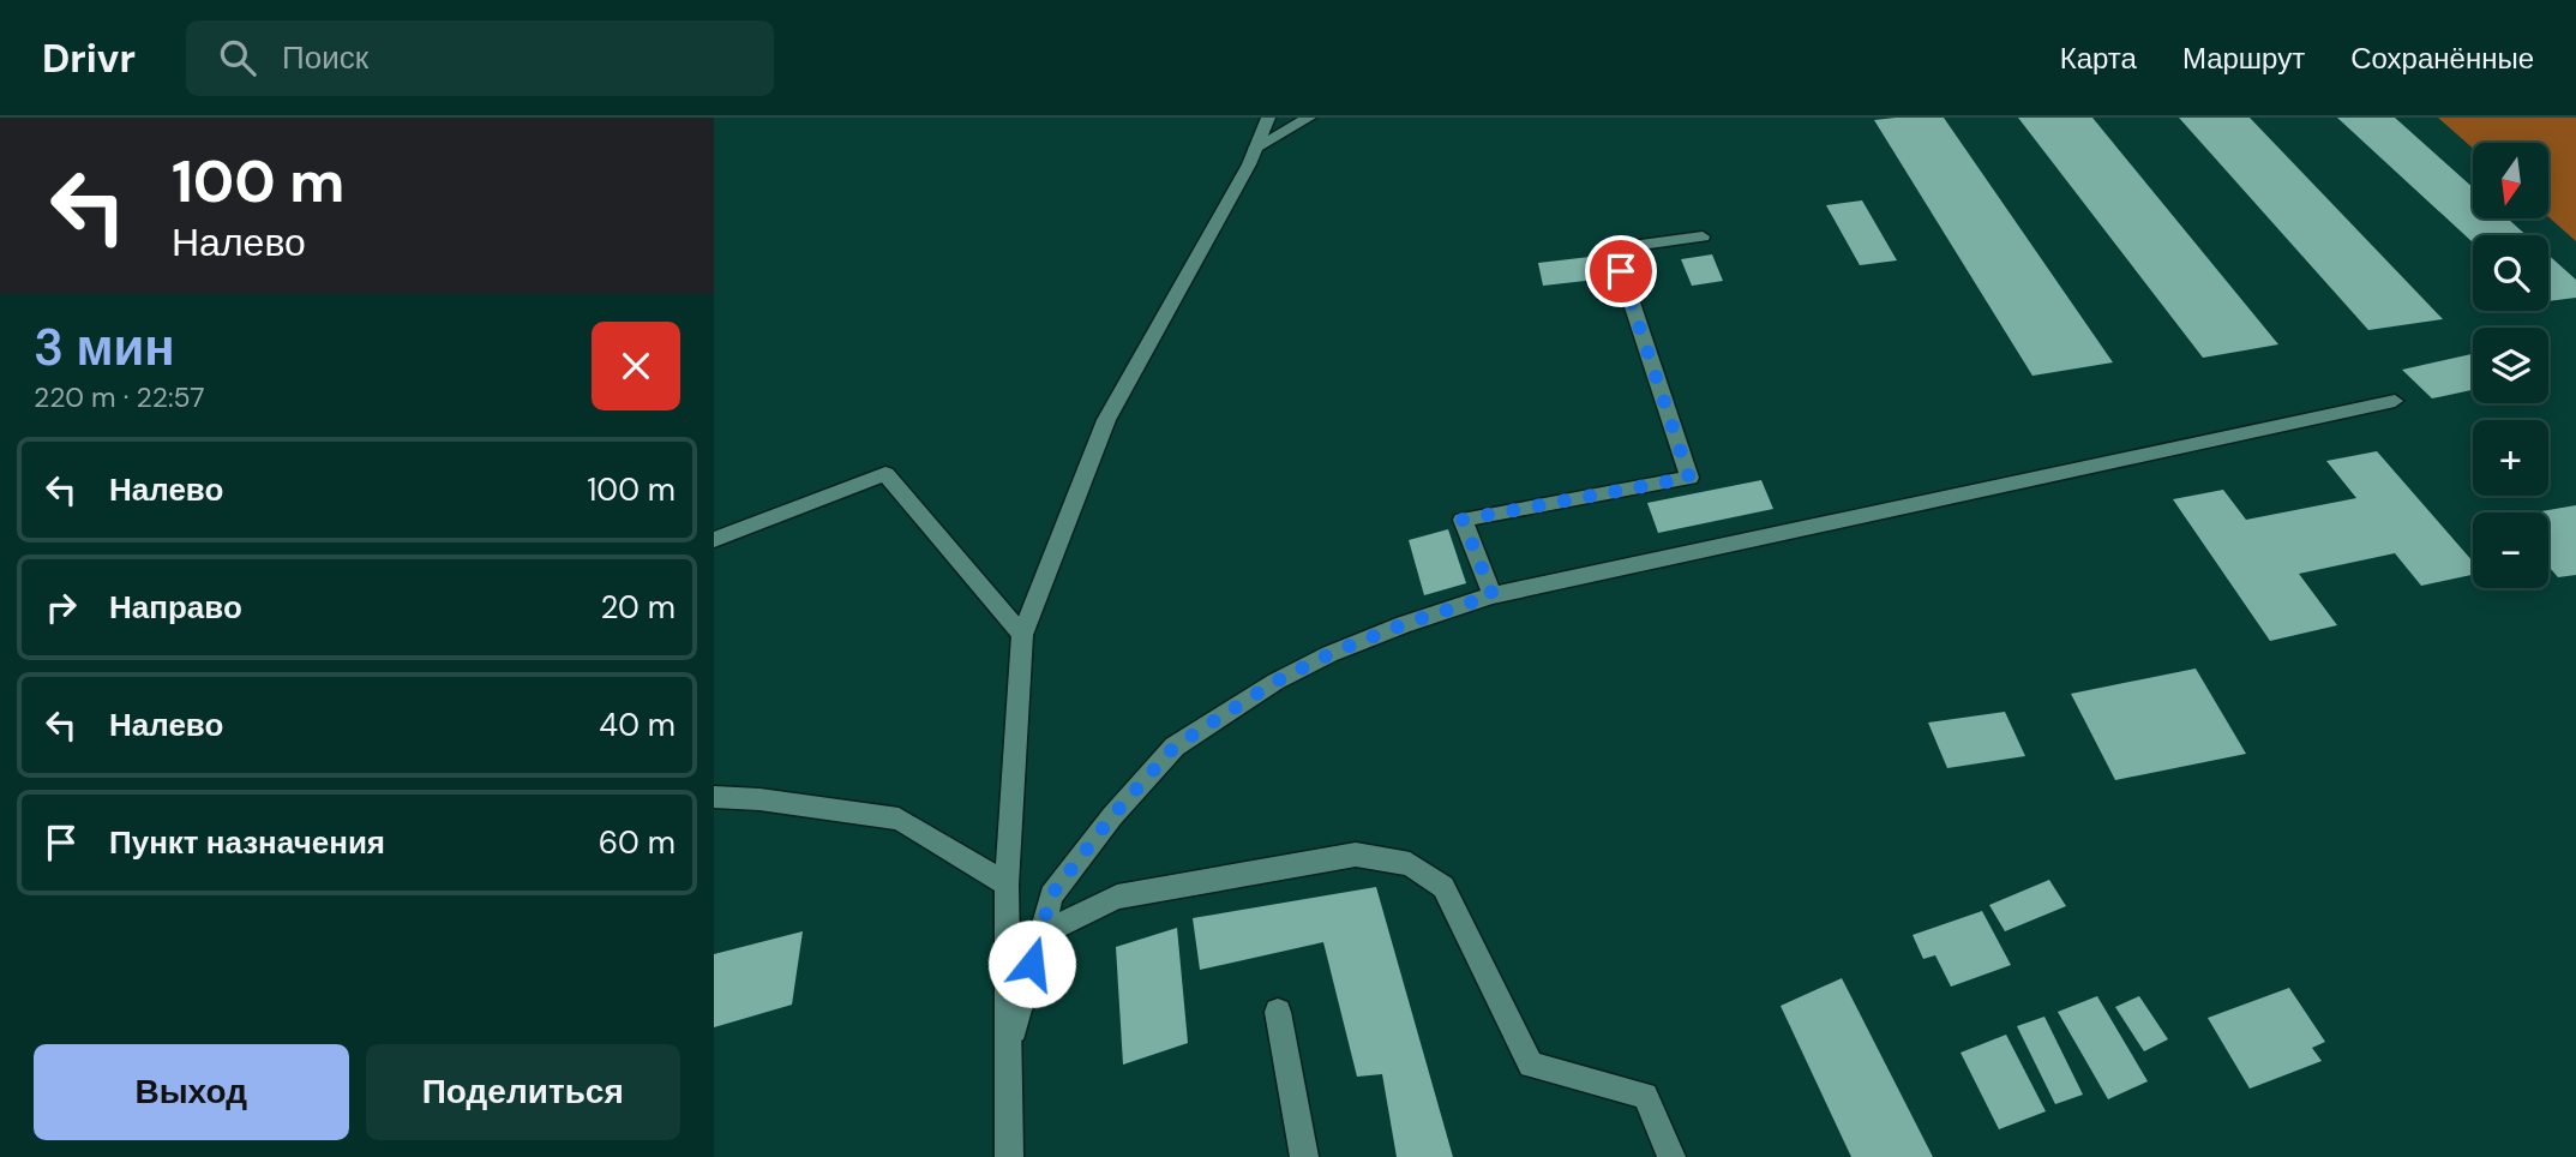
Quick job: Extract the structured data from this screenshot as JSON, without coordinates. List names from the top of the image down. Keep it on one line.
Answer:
{"north":"bottom","page":{"header":"Drivr","search":"Поиск","nav":["Карта","Маршрут","Сохранённые"],"turn":["100 m","Налево"],"map_buttons":["+","−"],"heading":["3 мин","220 m · 22:57"],"list":[{"name":"Налево","value":"100 m"},{"name":"Направо","value":"20 m"},{"name":"Налево","value":"40 m"},{"name":"Пункт назначения","value":"60 m"}],"buttons":["Выход","Поделиться"]}}
